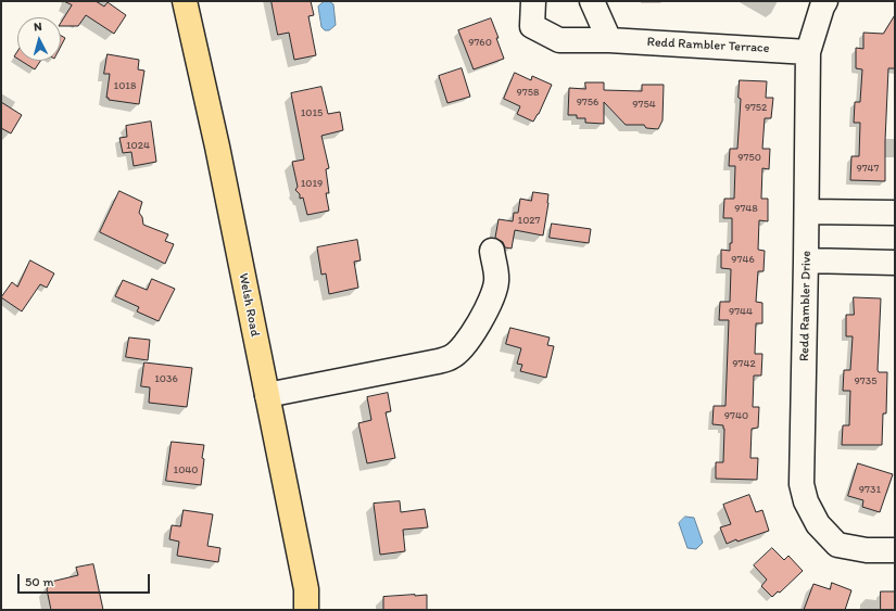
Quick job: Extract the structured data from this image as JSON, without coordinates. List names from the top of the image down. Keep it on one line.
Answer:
{"streets":{"main road":["Welsh Road"],"street":["Redd Rambler Terrace","Redd Rambler Drive"]},"crossings":[["Redd Rambler Terrace","Redd Rambler Drive"]],"house_numbers":["9760","1018","9758","9756","9754","9752","1015","1024","9750","9747","1019","9748","1027","9746","9744","9742","1036","9735","9740","1040","9731"],"scale_bar":"50 m","north":"top"}
